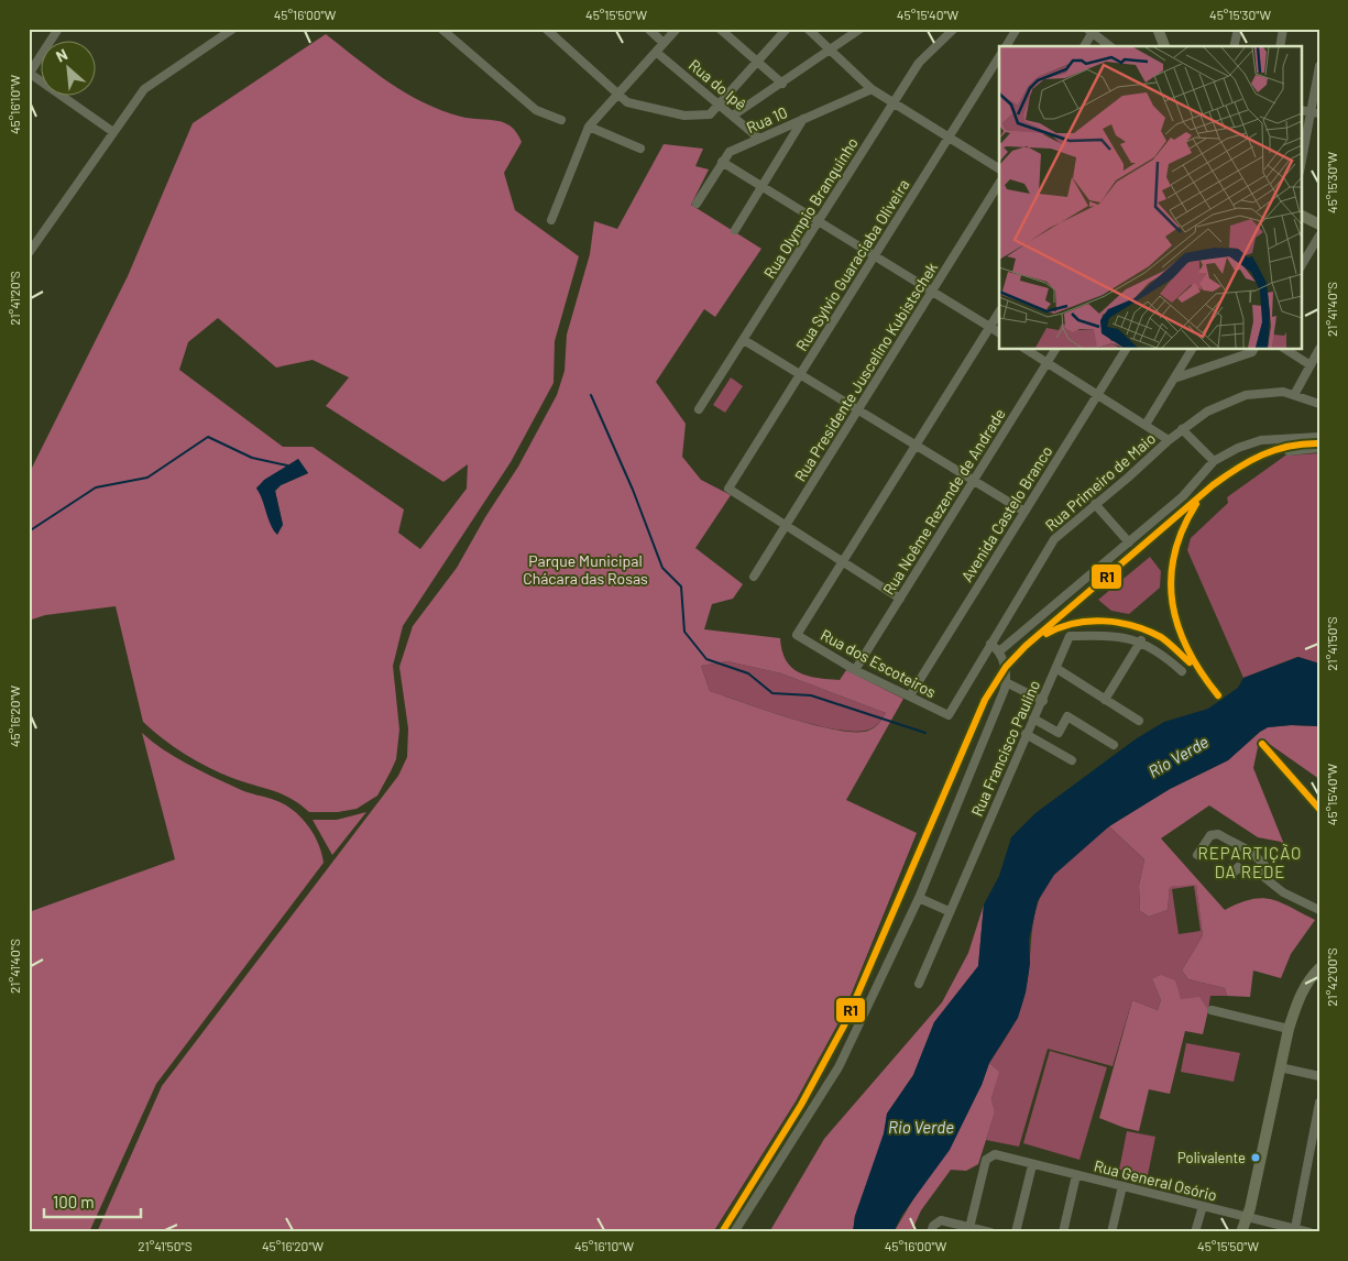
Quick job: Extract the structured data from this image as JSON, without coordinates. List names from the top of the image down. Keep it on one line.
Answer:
{"streets":{"street":["Rua do Ipê","Rua 10","Rua Olympio Branquinho","Rua Sylvio Guaraciaba Oliveira","Rua Presidente Juscelino Kubistschek","Rua Primeiro de Maio","Rua Noême Rezende de Andrade","Avenida Castelo Branco","Rua dos Escoteiros","Rua Francisco Paulino","Rua General Osório"]},"crossings":[["Rua do Ipê","Rua 10"],["Rua Sylvio Guaraciaba Oliveira","Rua Presidente Juscelino Kubistschek"],["Rua Primeiro de Maio","Rua dos Escoteiros"],["Rua Noême Rezende de Andrade","Rua dos Escoteiros"],["Avenida Castelo Branco","Rua dos Escoteiros"]],"districts":["REPARTIÇÃO DA REDE"],"water":["Rio Verde"],"parks":["Parque Municipal Chácara das Rosas"],"places":["Polivalente"],"lines":["transit line R1"],"scale_bar":"100 m","north":"top left","coordinates":["45°16'00\"W","45°15'50\"W","45°15'40\"W","45°15'30\"W","45°16'10\"W","21°41'20\"S","21°41'40\"S","21°41'50\"S","45°16'20\"W","21°42'00\"S"]}
